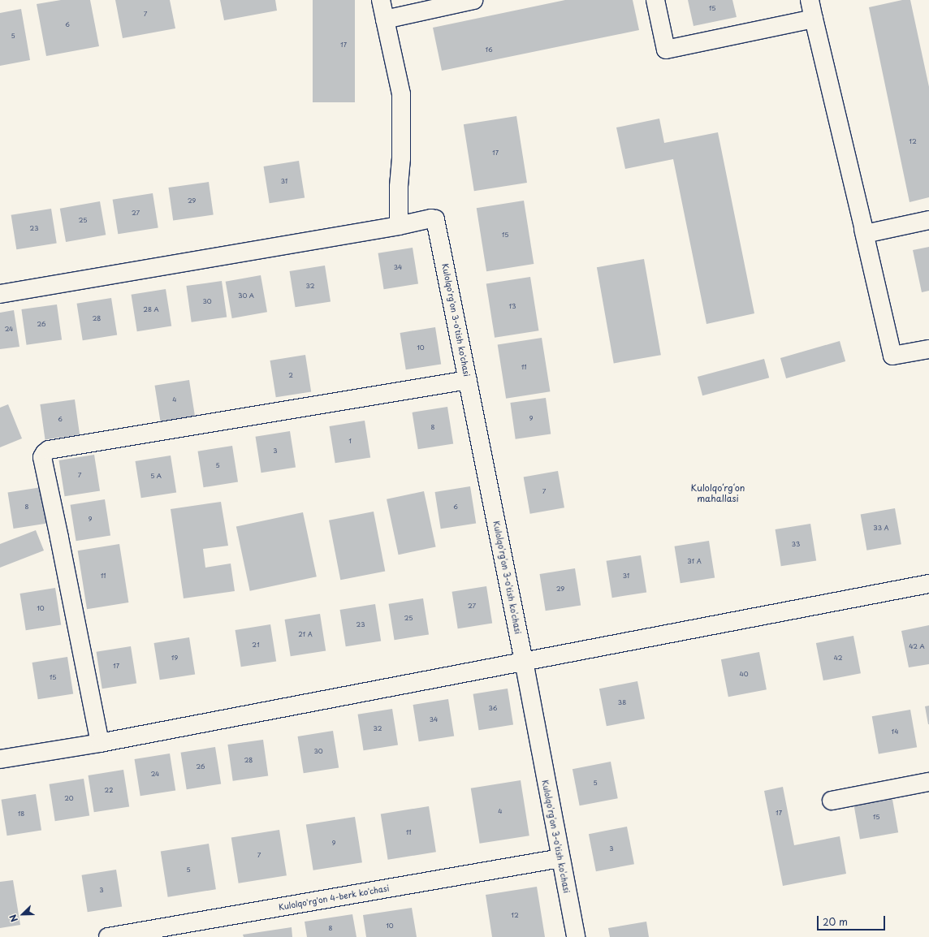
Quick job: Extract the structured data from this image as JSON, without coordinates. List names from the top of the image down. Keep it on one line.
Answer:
{"streets":{"street":["Kulolqo'rg'on 3-o'tish ko'chasi","Kulolqo'rg'on 4-berk ko'chasi"]},"crossings":[["Kulolqo'rg'on 3-o'tish ko'chasi","Kulolqo'rg'on 4-berk ko'chasi"]],"districts":["Kulolqoʻrgʻon mahallasi"],"house_numbers":["15","7","6","5","17","16","12","17","31","29","27","25","23","15","34","32","30 A","30","13","28 A","28","26","24","10","11","2","4","9","6","8","1","3","5","7","5 A","7","8","6","9","33 A","33","31 A","11","31","29","27","10","25","23","21 A","21","42 A","19","42","17","40","15","38","36","34","32","14","30","28","26","24","5","22","20","4","17","18","15","11","9","3","7","5","3","12","10","8"],"scale_bar":"20 m","north":"bottom left"}
